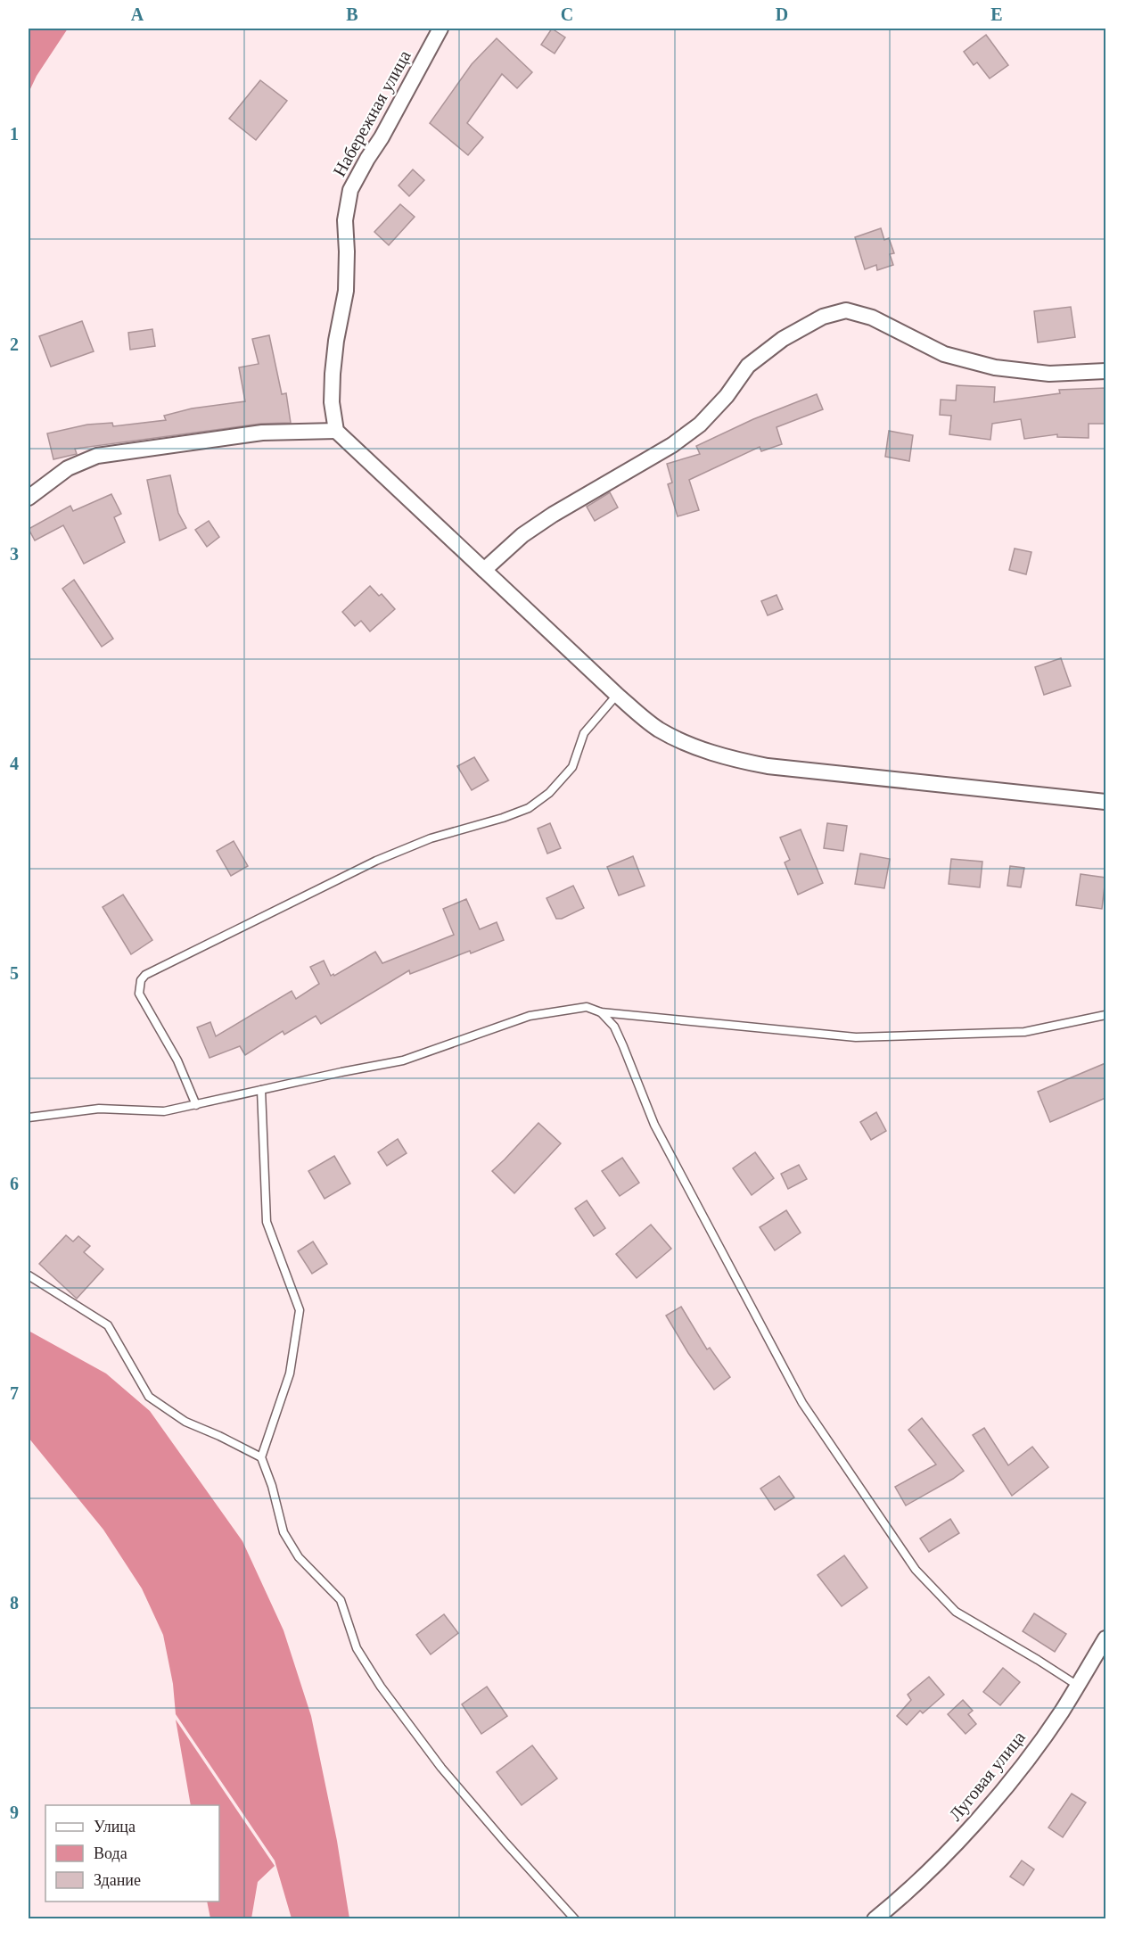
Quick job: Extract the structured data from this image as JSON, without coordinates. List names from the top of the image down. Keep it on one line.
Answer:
{"streets":{"street":["Набережная улица","Луговая улица"]},"legend":["Улица","Вода","Здание"],"grid":{"columns":["A","B","C","D","E"],"rows":["1","2","3","4","5","6","7","8","9"]}}
